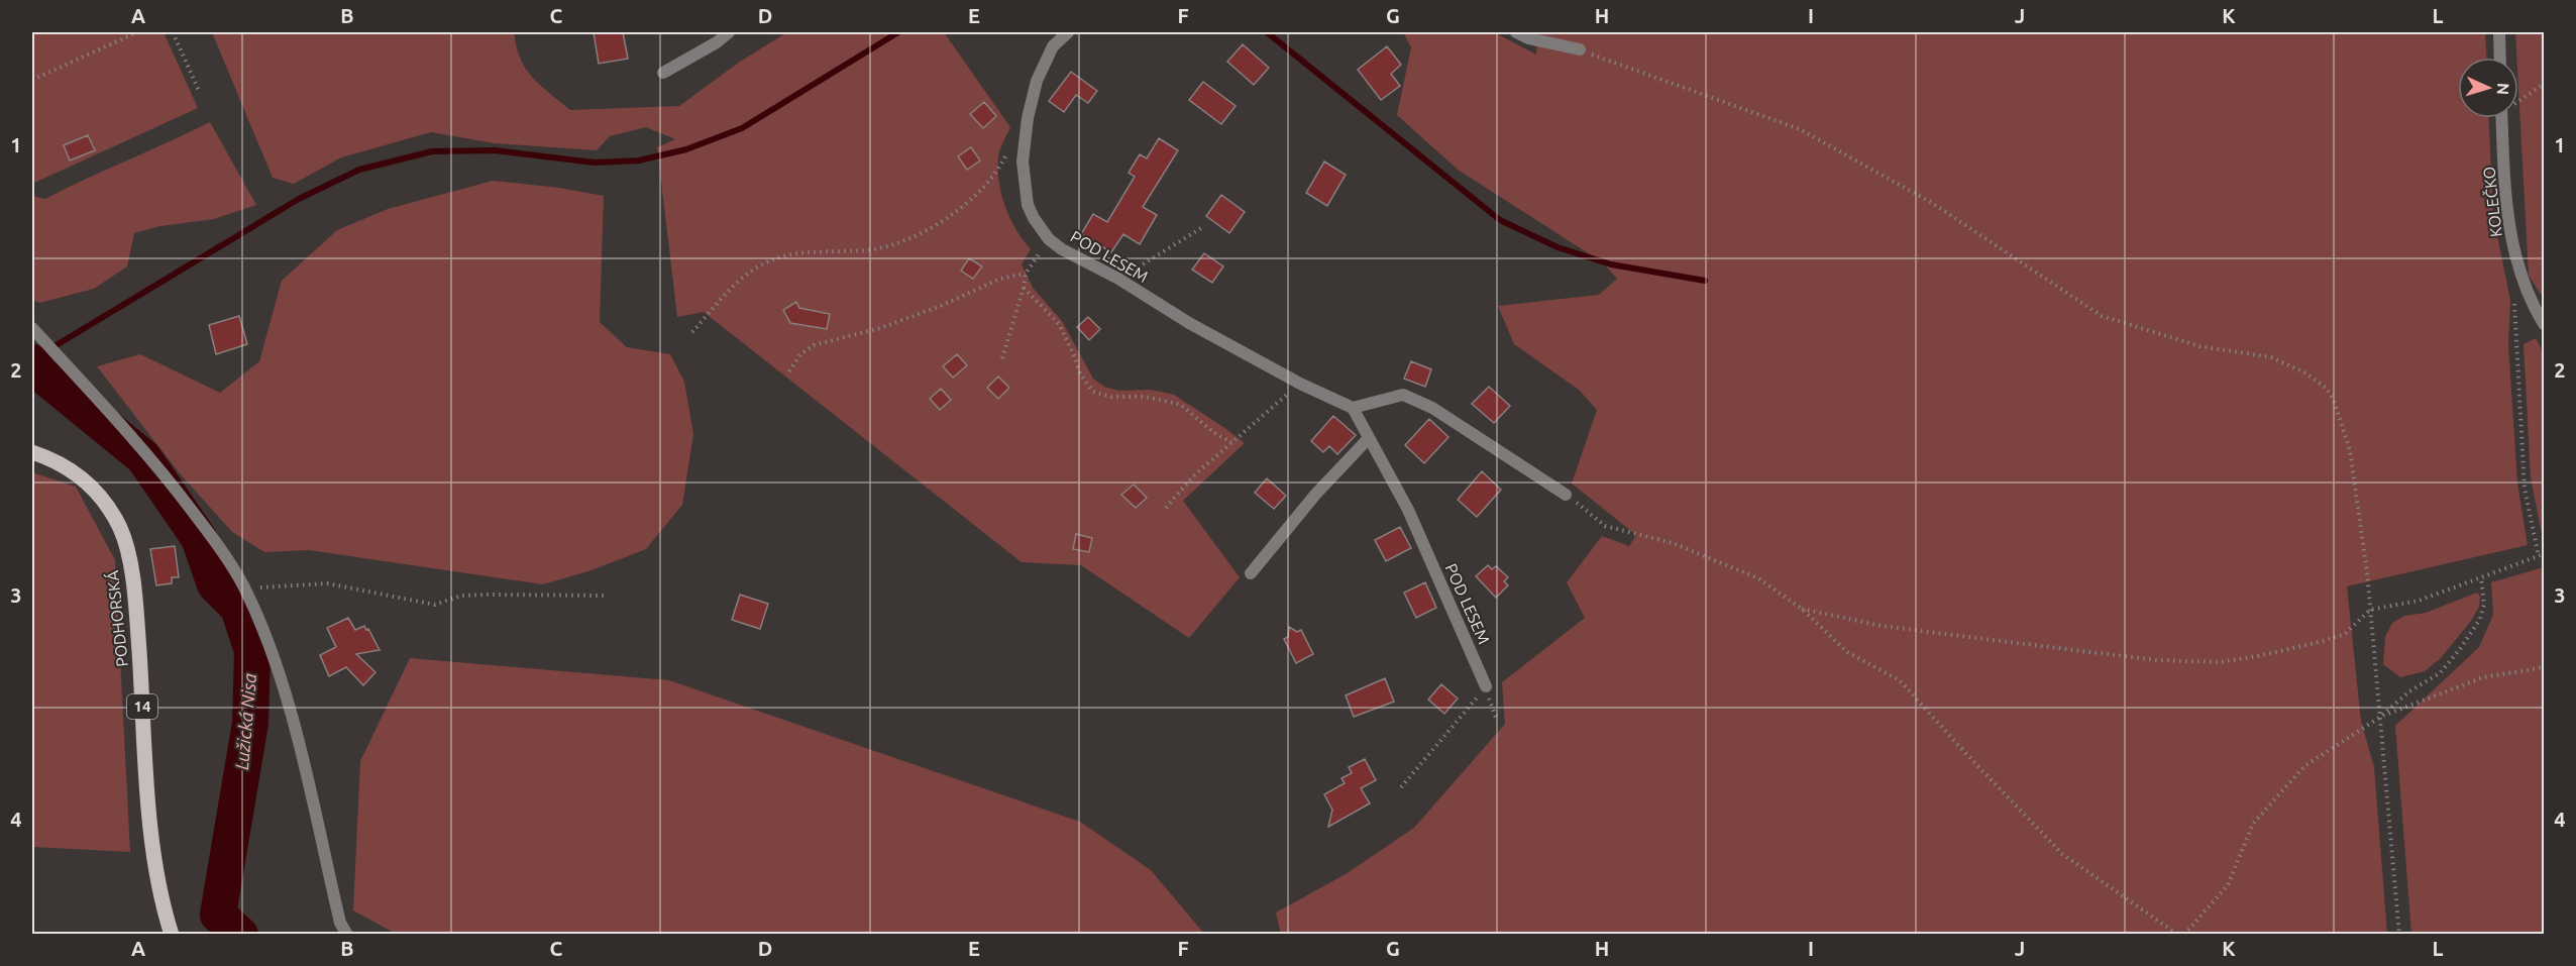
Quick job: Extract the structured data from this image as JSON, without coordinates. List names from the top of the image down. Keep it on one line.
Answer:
{"streets":{"main road":["PODHORSKÁ","14"],"street":["KOLEČKO","POD LESEM"]},"water":["Lužická Nisa"],"north":"right","grid":{"columns":["A","B","C","D","E","F","G","H","I","J","K","L"],"rows":["1","2","3","4"]}}
